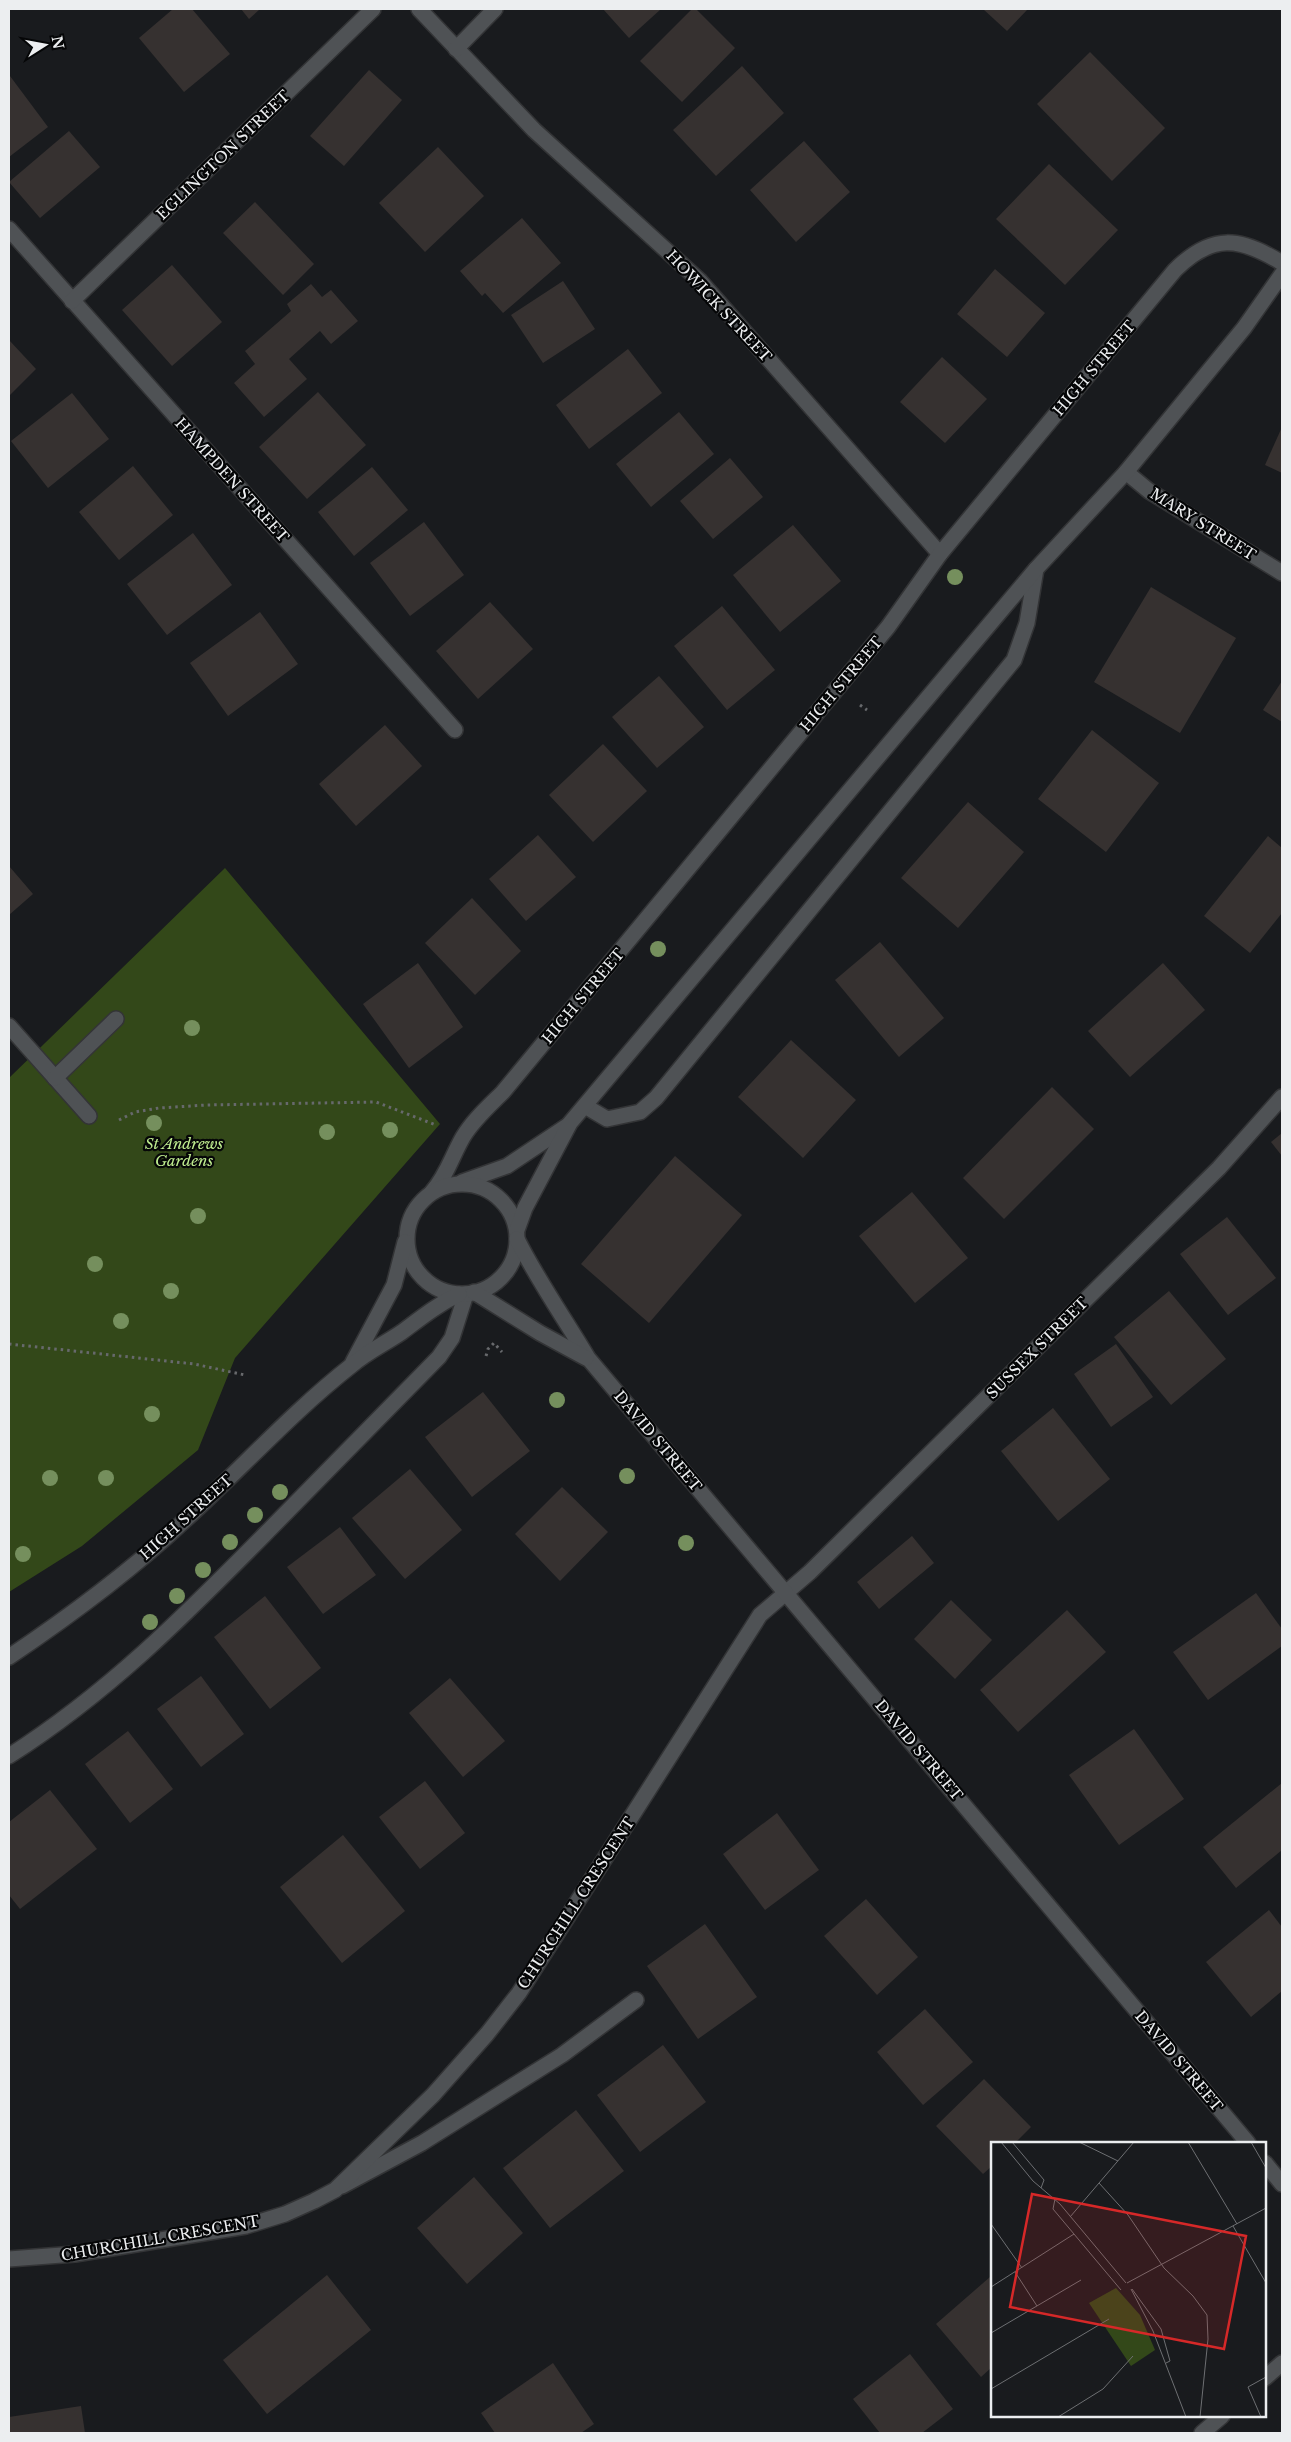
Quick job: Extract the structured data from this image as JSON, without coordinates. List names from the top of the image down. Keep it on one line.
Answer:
{"streets":{"street":["EGLINGTON STREET","HOWICK STREET","HIGH STREET","HAMPDEN STREET","MARY STREET","SUSSEX STREET","DAVID STREET","CHURCHILL CRESCENT"]},"crossings":[["EGLINGTON STREET","HAMPDEN STREET"],["HOWICK STREET","HIGH STREET"],["HIGH STREET","DAVID STREET"],["SUSSEX STREET","DAVID STREET"],["SUSSEX STREET","CHURCHILL CRESCENT"],["DAVID STREET","CHURCHILL CRESCENT"]],"parks":["St Andrews Gardens"],"north":"right"}
